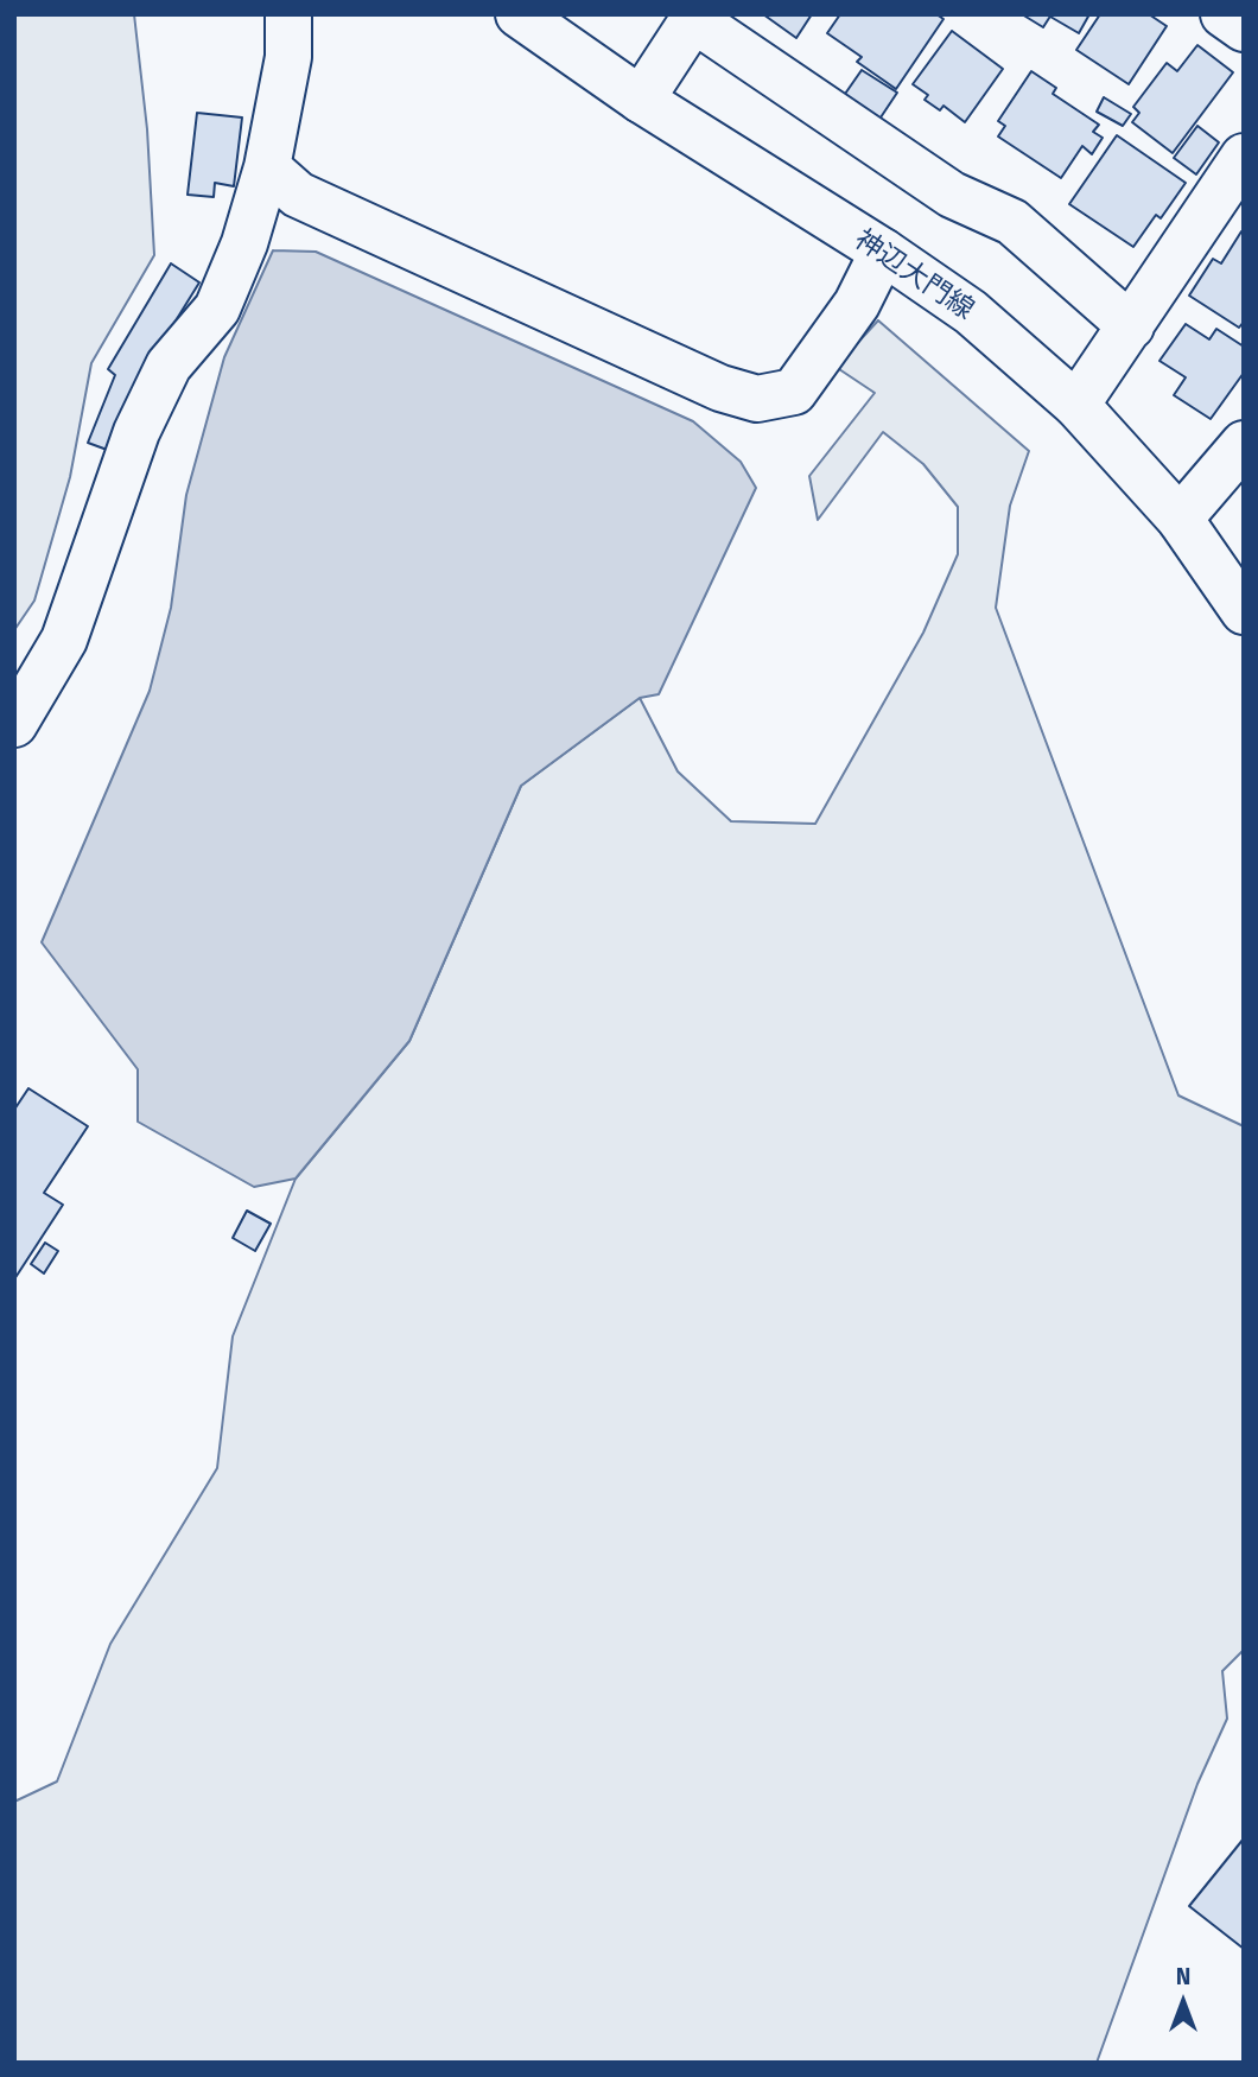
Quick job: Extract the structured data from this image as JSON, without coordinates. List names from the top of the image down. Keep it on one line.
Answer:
{"streets":{"street":["神辺大門線"]},"north":"top"}
